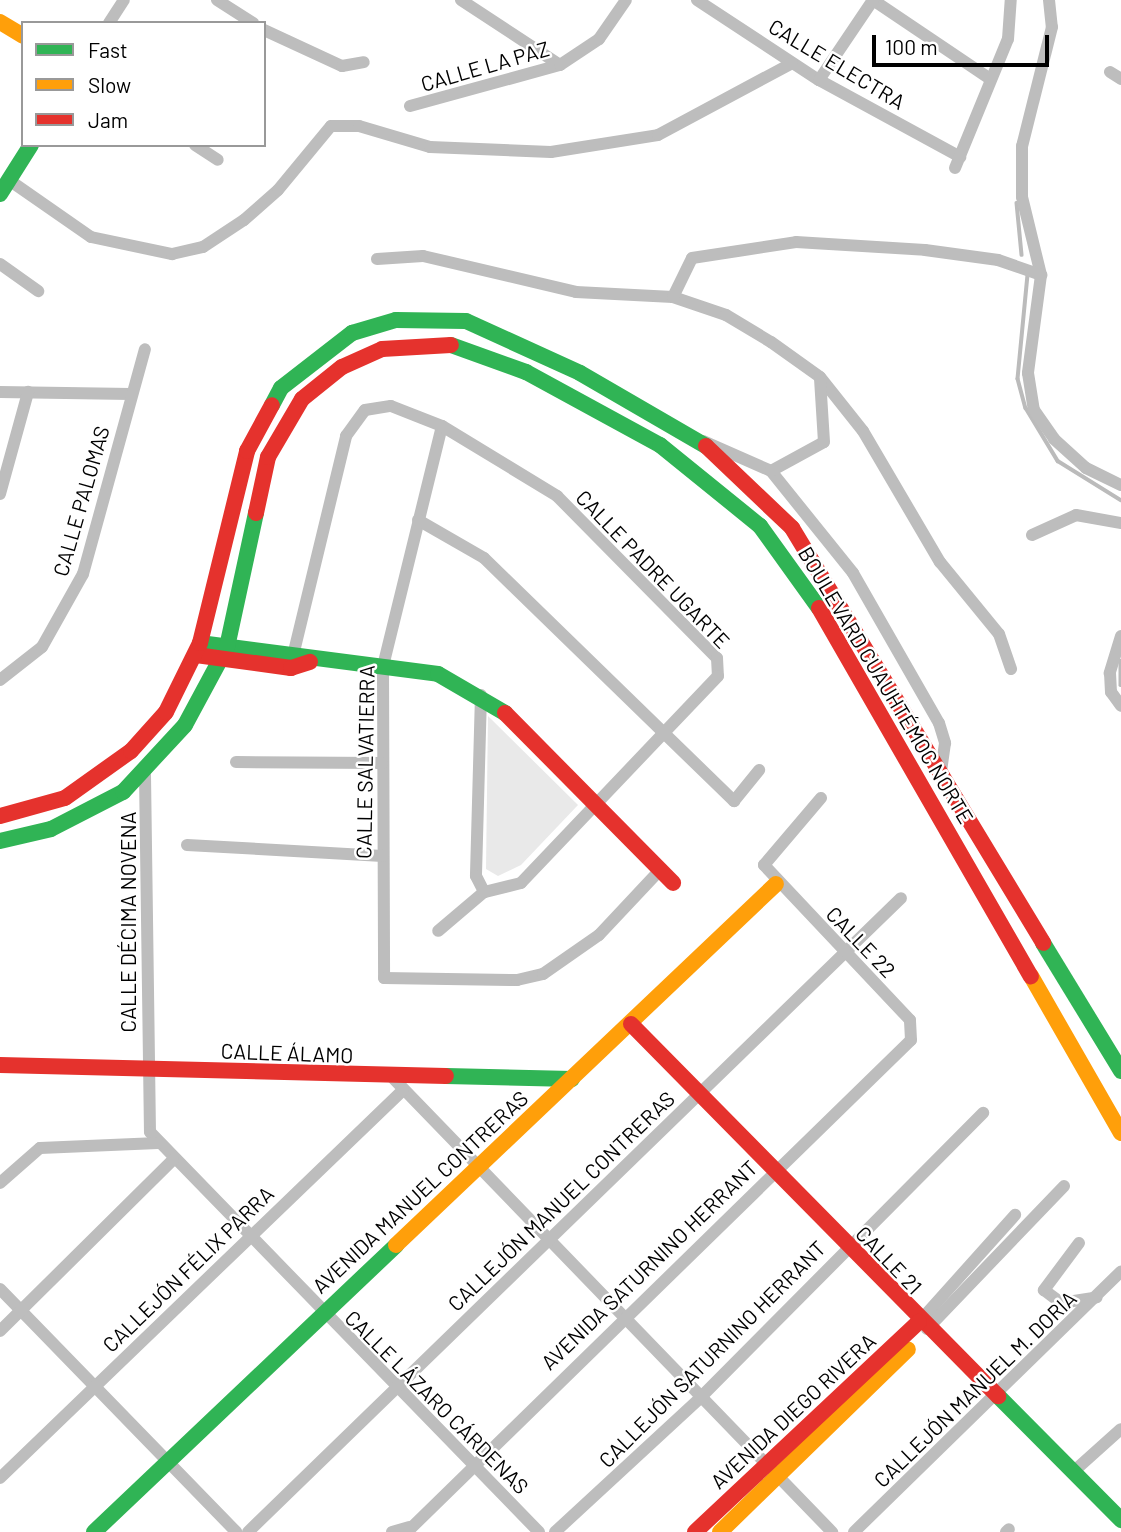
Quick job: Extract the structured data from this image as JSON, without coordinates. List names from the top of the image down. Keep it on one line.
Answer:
{"streets":{"main road":["BOULEVARD CUAUHTÉMOC NORTE","CALLE ÁLAMO","AVENIDA MANUEL CONTRERAS","CALLE 21","AVENIDA DIEGO RIVERA"],"street":["CALLE ELECTRA","CALLE LA PAZ","CALLE PALOMAS","CALLE PADRE UGARTE","CALLE SALVATIERRA","CALLE DÉCIMA NOVENA","CALLE 22","CALLEJÓN MANUEL CONTRERAS","AVENIDA SATURNINO HERRANT","CALLEJÓN FÉLIX PARRA","CALLEJÓN SATURNINO HERRANT","CALLEJÓN MANUEL M. DORIA","CALLE LÁZARO CÁRDENAS"]},"crossings":[["CALLE PADRE UGARTE","CALLE SALVATIERRA"],["BOULEVARD CUAUHTÉMOC NORTE","CALLE DÉCIMA NOVENA"],["CALLE DÉCIMA NOVENA","CALLE ÁLAMO"],["CALLE DÉCIMA NOVENA","CALLE LÁZARO CÁRDENAS"],["CALLE 22","AVENIDA MANUEL CONTRERAS"],["CALLE 22","CALLEJÓN MANUEL CONTRERAS"],["CALLE 22","AVENIDA SATURNINO HERRANT"],["CALLE ÁLAMO","AVENIDA MANUEL CONTRERAS"],["CALLE ÁLAMO","CALLEJÓN FÉLIX PARRA"],["CALLE ÁLAMO","CALLE LÁZARO CÁRDENAS"],["AVENIDA MANUEL CONTRERAS","CALLE 21"],["AVENIDA MANUEL CONTRERAS","CALLE LÁZARO CÁRDENAS"],["CALLEJÓN MANUEL CONTRERAS","CALLE 21"],["CALLEJÓN MANUEL CONTRERAS","CALLE LÁZARO CÁRDENAS"],["CALLE 21","AVENIDA SATURNINO HERRANT"],["CALLE 21","CALLEJÓN SATURNINO HERRANT"],["CALLE 21","CALLEJÓN MANUEL M. DORIA"],["CALLE 21","AVENIDA DIEGO RIVERA"],["AVENIDA SATURNINO HERRANT","CALLE LÁZARO CÁRDENAS"],["CALLEJÓN FÉLIX PARRA","CALLE LÁZARO CÁRDENAS"]],"legend":["Fast","Slow","Jam"],"scale_bar":"100 m"}
